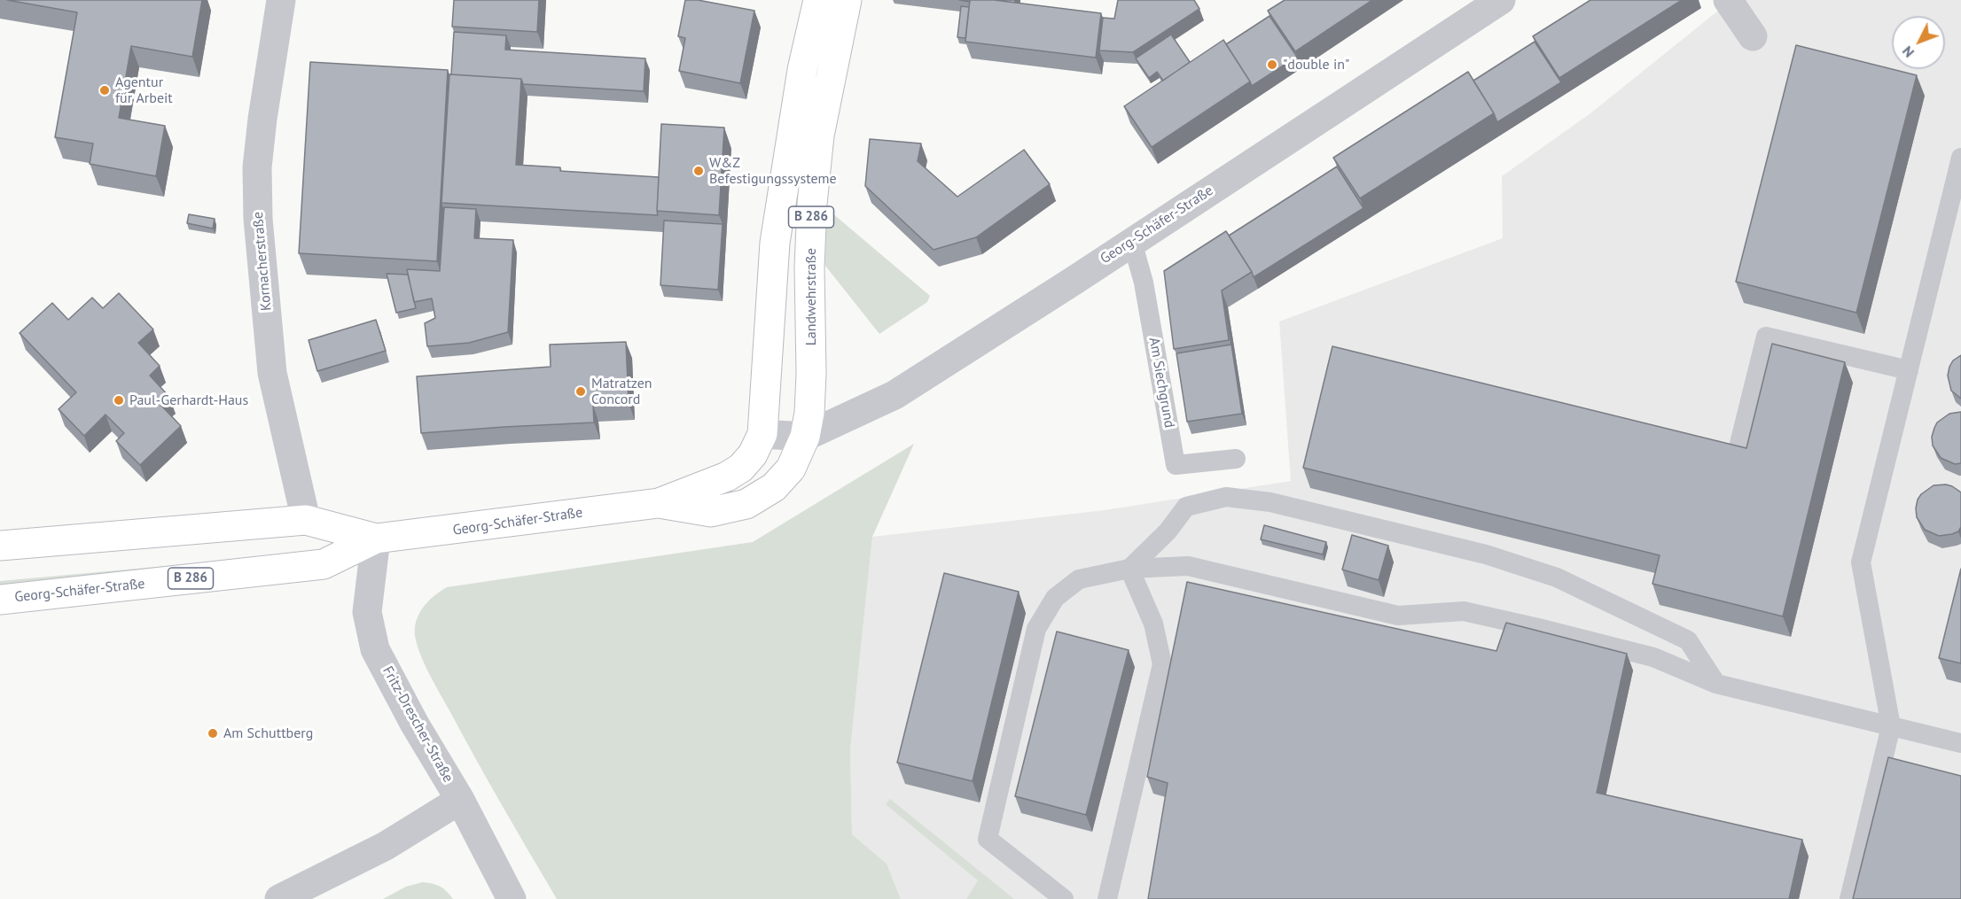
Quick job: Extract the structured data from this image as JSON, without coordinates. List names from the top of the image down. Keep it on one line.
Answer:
{"streets":{"main road":["B 286","Georg-Schäfer-Straße","Landwehrstraße"],"street":["Kornacherstraße","Fritz-Drescher-Straße"],"lane":["Am Siechgrund"]},"crossings":[["B 286","Georg-Schäfer-Straße"],["Georg-Schäfer-Straße","Kornacherstraße"],["Georg-Schäfer-Straße","Landwehrstraße"],["Georg-Schäfer-Straße","Am Siechgrund"],["Georg-Schäfer-Straße","Fritz-Drescher-Straße"]],"places":["\"double in\"","Agentur für Arbeit","W&Z Befestigungssysteme","Matratzen Concord","Paul-Gerhardt-Haus","Am Schuttberg"],"north":"bottom left"}
